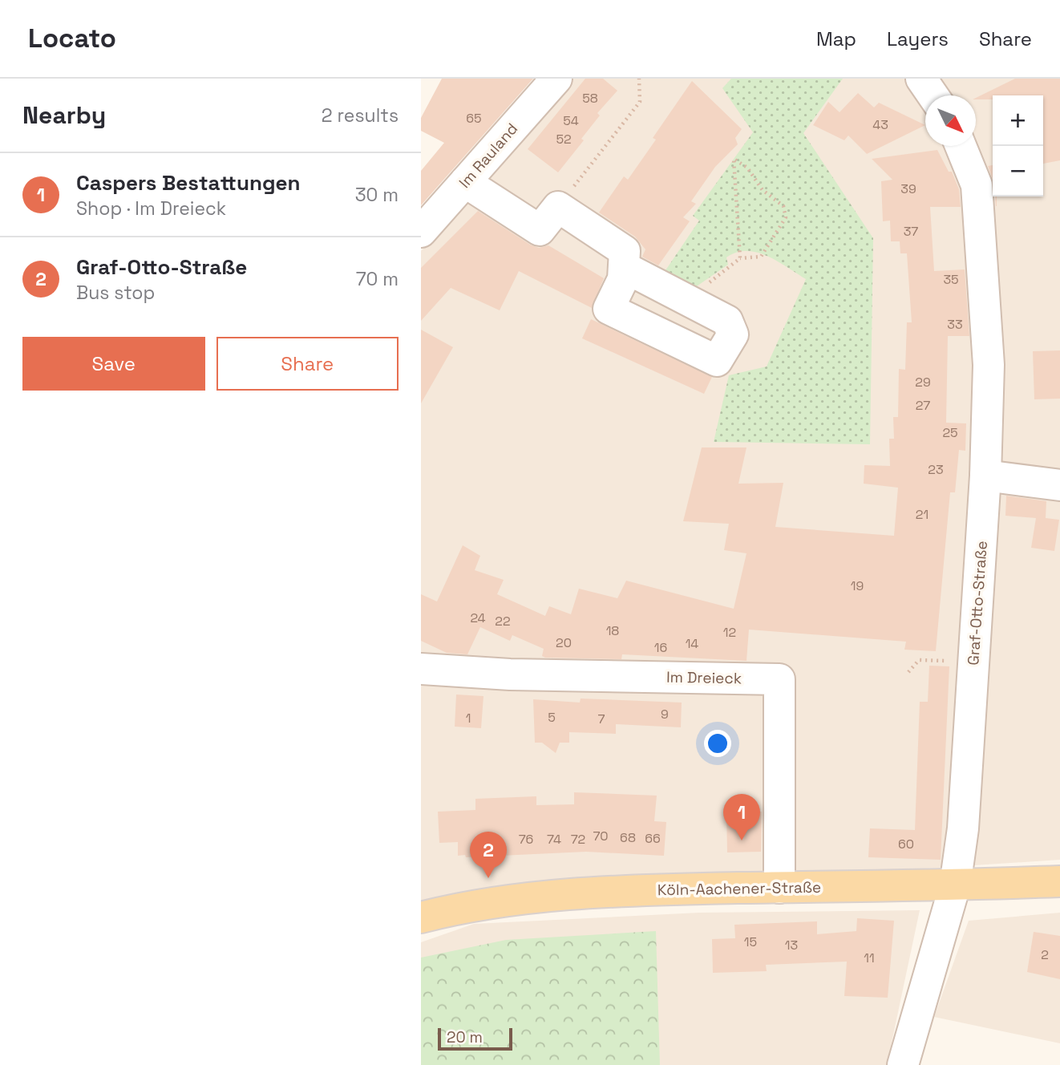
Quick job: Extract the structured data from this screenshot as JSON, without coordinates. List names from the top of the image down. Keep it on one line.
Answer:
{"streets":{"main road":["Köln-Aachener-Straße"],"street":["Im Rauland","Graf-Otto-Straße","Im Dreieck"]},"crossings":[["Graf-Otto-Straße","Köln-Aachener-Straße"],["Im Dreieck","Köln-Aachener-Straße"]],"house_numbers":["58","65","54","43","52","39","37","35","33","29","27","25","23","21","19","24","22","18","12","20","14","16","9","5","1","7","70","68","66","76","74","72","60","15","13","2","11"],"scale_bar":"20 m","north":"bottom right","page":{"header":"Locato","nav":["Map","Layers","Share"],"heading":["Nearby","2 results"],"map_buttons":["+","−"],"list":[{"mark":"1","name":"Caspers Bestattungen","note":"Shop · Im Dreieck","value":"30 m"},{"mark":"2","name":"Graf-Otto-Straße","note":"Bus stop","value":"70 m"}],"buttons":["Save","Share"],"pins":["1","2"],"scale":"20 m"}}
